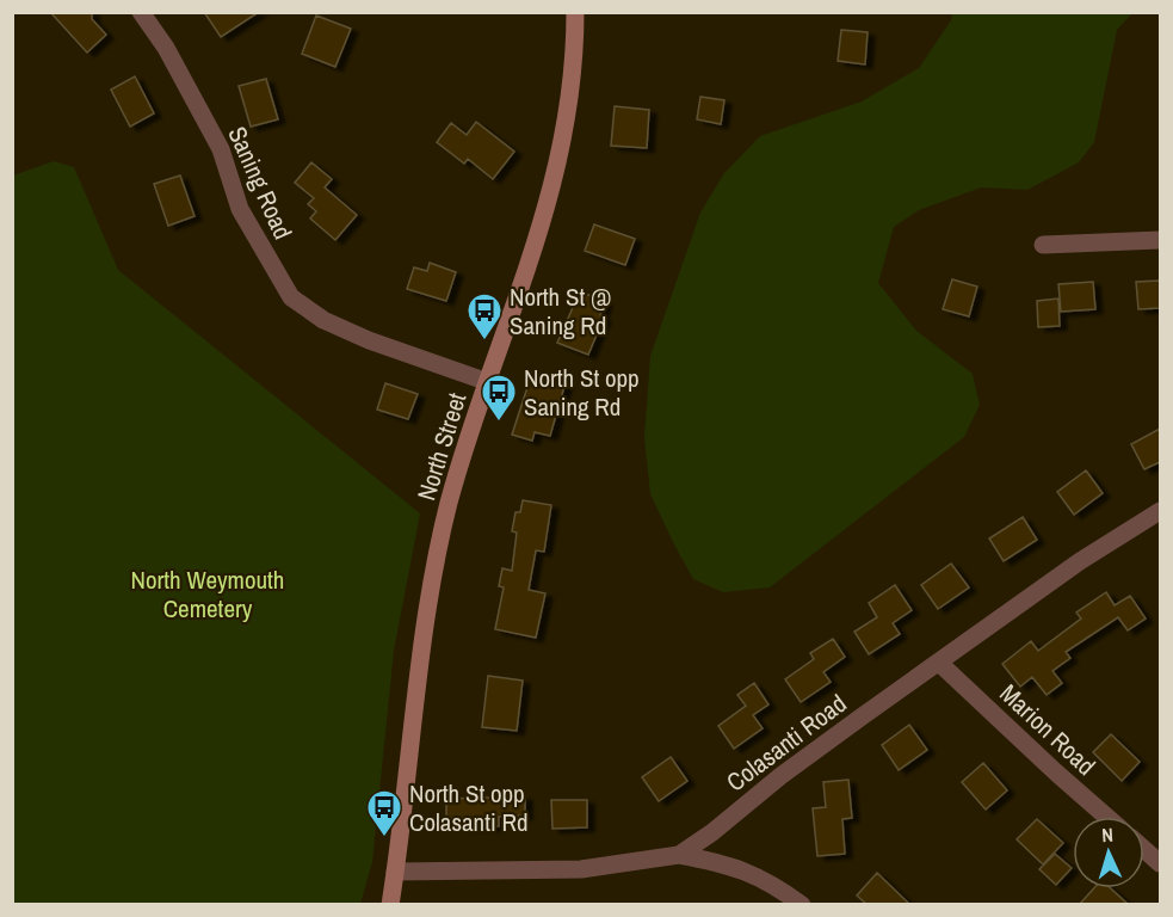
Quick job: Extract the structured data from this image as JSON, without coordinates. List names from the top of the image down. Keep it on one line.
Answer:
{"streets":{"street":["Saning Road","North Street","Marion Road","Colasanti Road"]},"crossings":[["Saning Road","North Street"],["North Street","Colasanti Road"],["Marion Road","Colasanti Road"]],"parks":["North Weymouth Cemetery"],"places":{"bus stop":["North St @ Saning Rd","North St opp Saning Rd","North St opp Colasanti Rd"]},"north":"top"}
